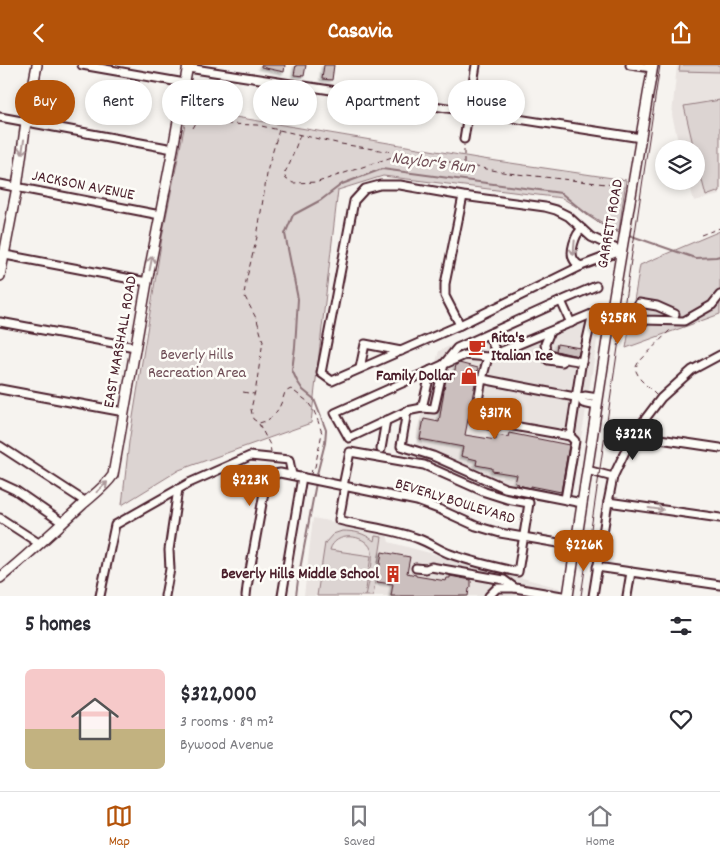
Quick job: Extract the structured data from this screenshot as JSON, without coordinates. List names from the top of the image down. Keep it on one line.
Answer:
{"streets":{"main road":["GARRETT ROAD","EAST MARSHALL ROAD"],"street":["JACKSON AVENUE","BEVERLY BOULEVARD"]},"crossings":[["JACKSON AVENUE","EAST MARSHALL ROAD"],["GARRETT ROAD","BEVERLY BOULEVARD"]],"water":["Naylor's Run"],"parks":["Beverly Hills Recreation Area"],"places":{"cafe":["Rita's Italian Ice"],"shop":["Family Dollar"],"building":["Beverly Hills Middle School"]},"page":{"header":"Casavia","chip":["Buy","Rent","Filters","New","Apartment","House"],"price":["$258K","$317K","$322K","$223K","$226K"],"heading":"5 homes","list":[{"name":"$322,000","note":"3 rooms · 89 m² · Bywood Avenue"}],"tabs":["Map","Saved","Home"]}}
